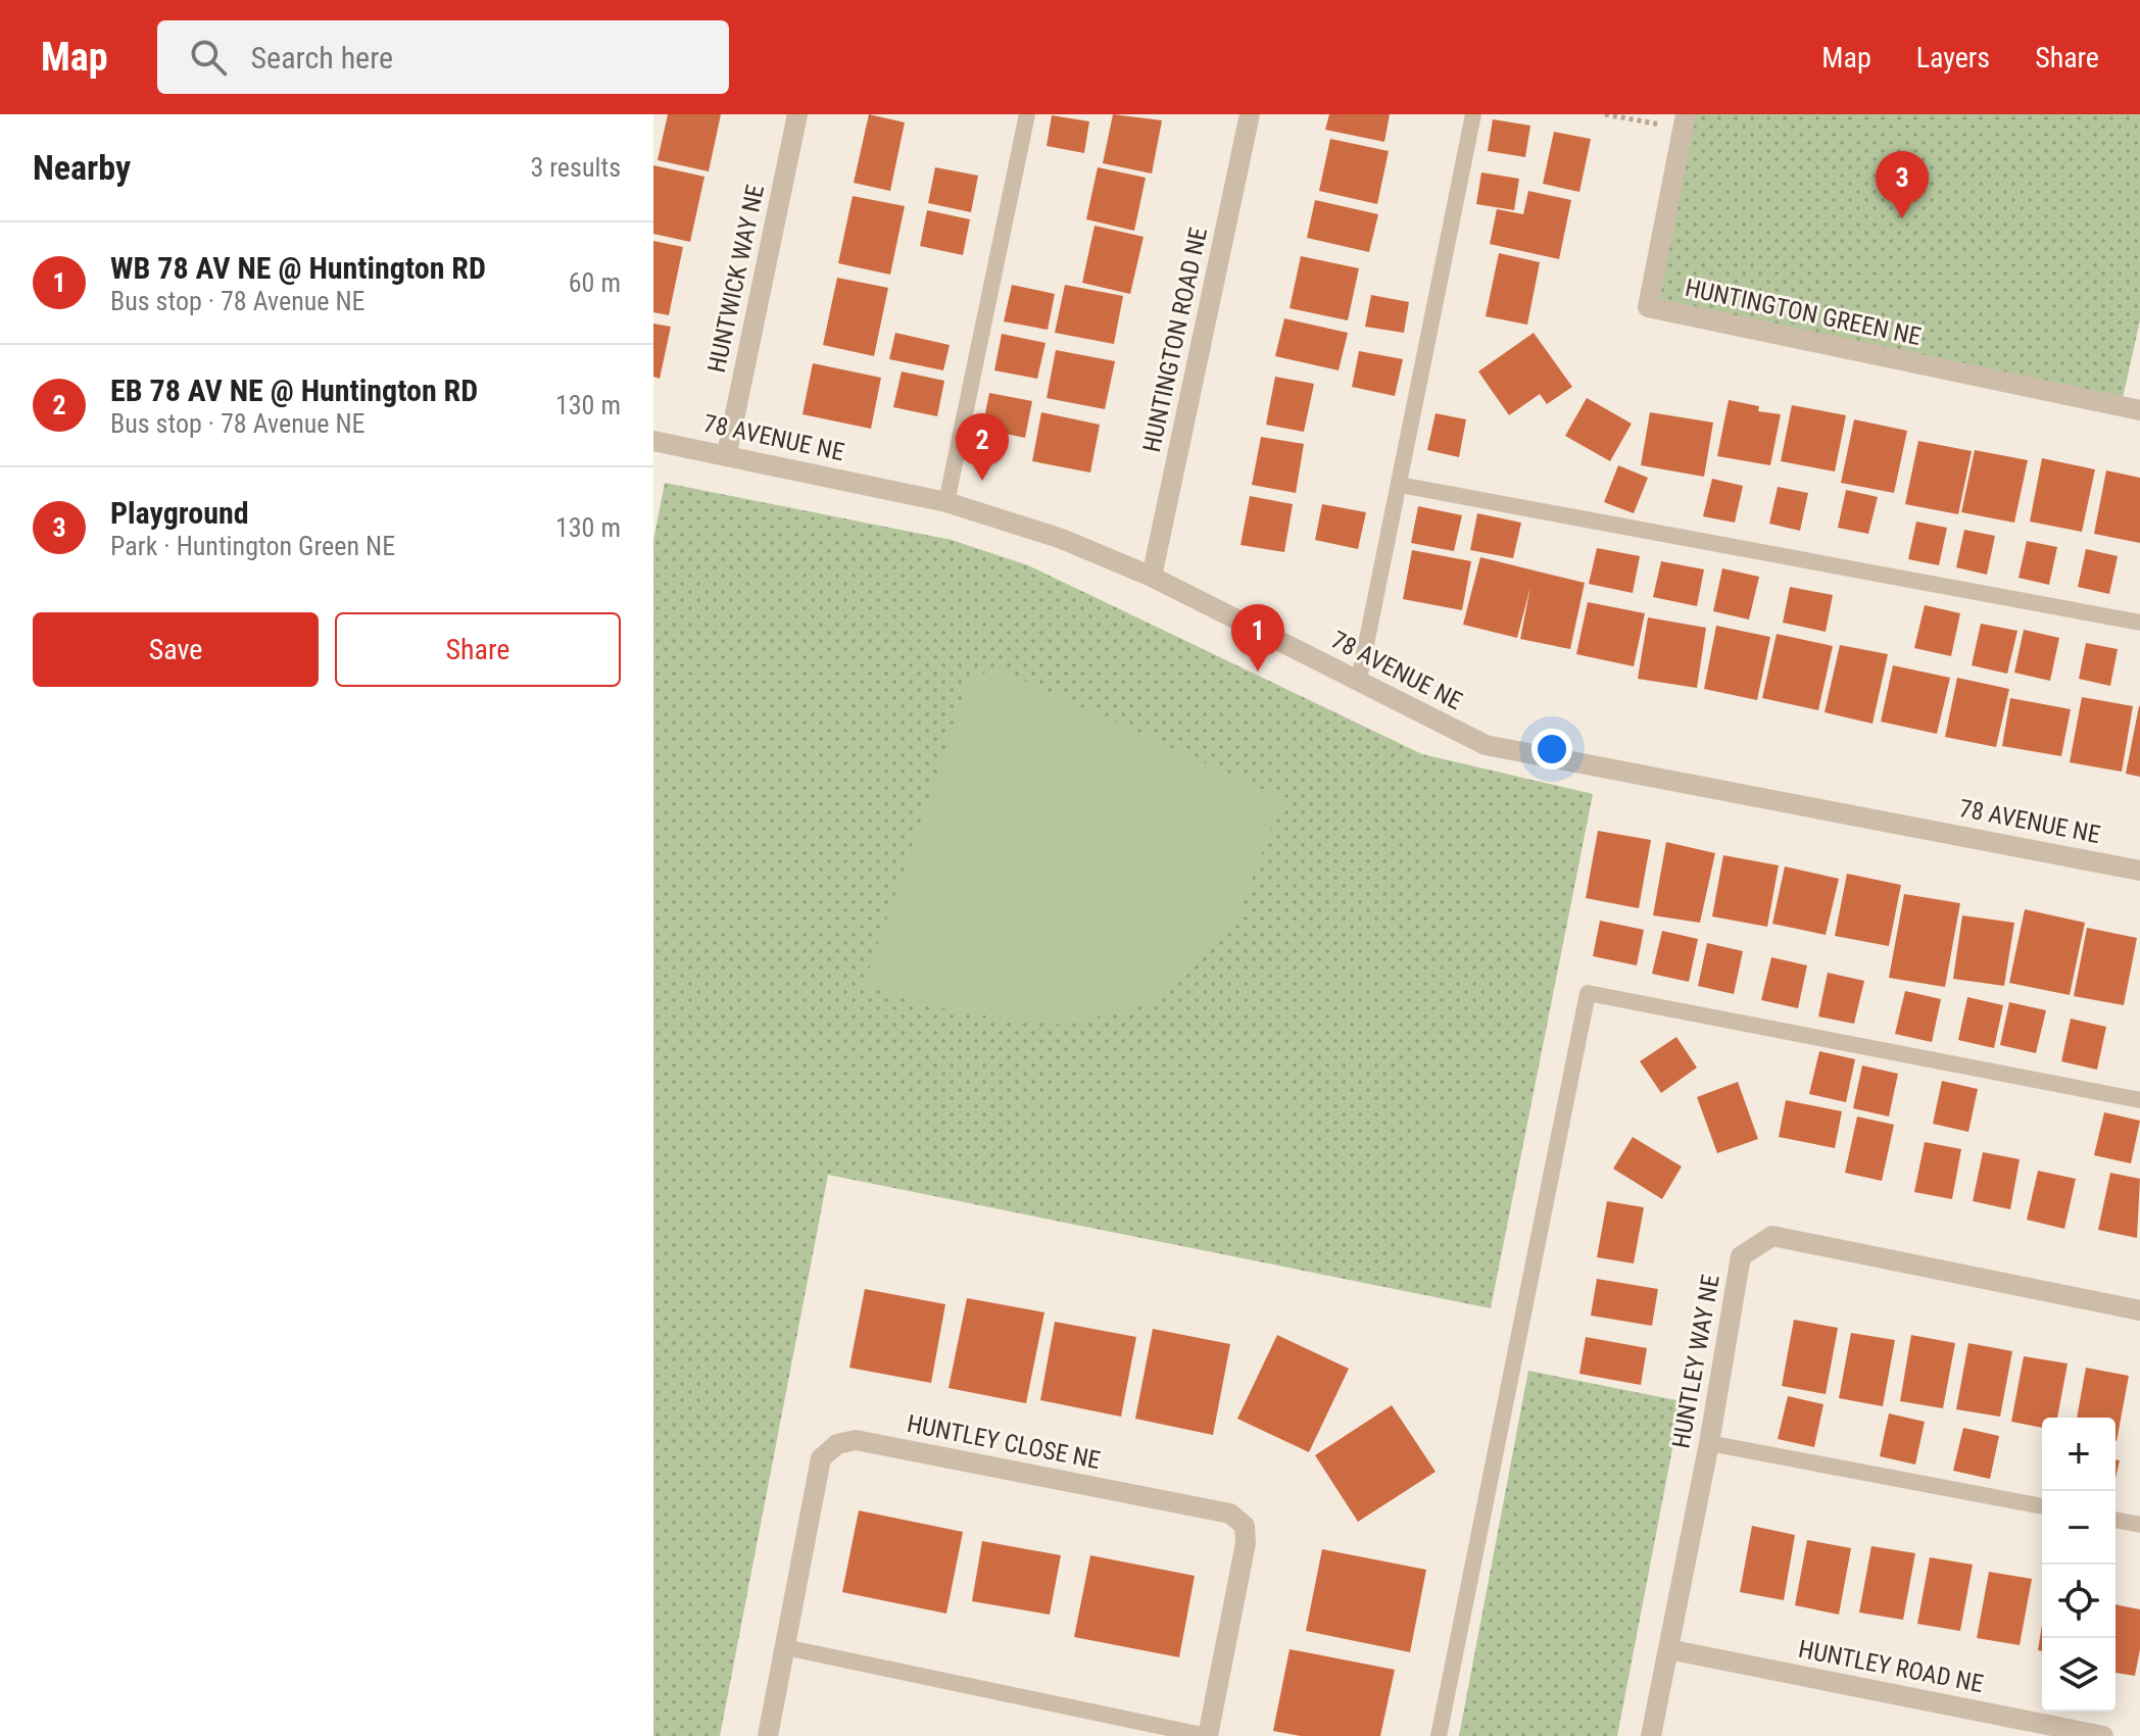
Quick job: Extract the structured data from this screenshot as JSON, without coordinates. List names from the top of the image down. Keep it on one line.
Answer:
{"streets":{"street":["HUNTWICK WAY NE","HUNTINGTON GREEN NE","HUNTINGTON ROAD NE","78 AVENUE NE","HUNTLEY WAY NE","HUNTLEY CLOSE NE","HUNTLEY ROAD NE"]},"crossings":[["HUNTWICK WAY NE","78 AVENUE NE"],["HUNTINGTON ROAD NE","78 AVENUE NE"],["HUNTLEY WAY NE","HUNTLEY ROAD NE"]],"page":{"header":"Map","search":"Search here","nav":["Map","Layers","Share"],"heading":["Nearby","3 results"],"pins":["3","2","1"],"list":[{"mark":"1","name":"WB 78 AV NE @ Huntington RD","note":"Bus stop · 78 Avenue NE","value":"60 m"},{"mark":"2","name":"EB 78 AV NE @ Huntington RD","note":"Bus stop · 78 Avenue NE","value":"130 m"},{"mark":"3","name":"Playground","note":"Park · Huntington Green NE","value":"130 m"}],"buttons":["Save","Share"],"map_buttons":["+","−"]}}
